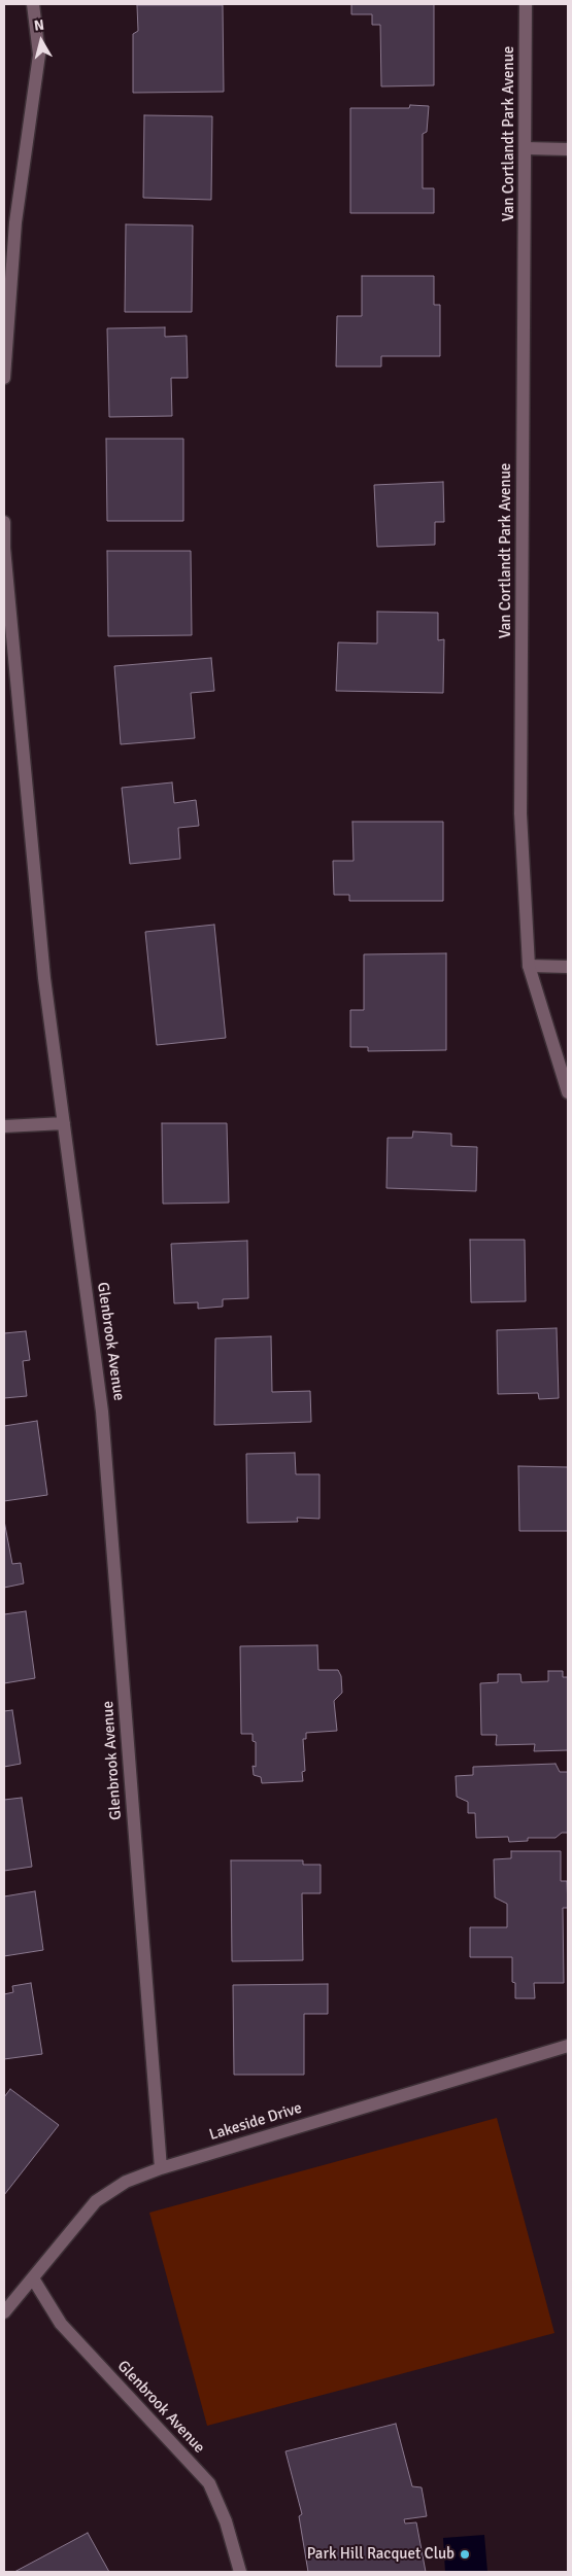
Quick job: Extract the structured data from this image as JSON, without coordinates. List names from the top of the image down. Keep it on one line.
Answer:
{"streets":{"street":["Van Cortlandt Park Avenue","Glenbrook Avenue","Lakeside Drive"]},"crossings":[["Glenbrook Avenue","Lakeside Drive"]],"places":["Park Hill Racquet Club"],"north":"top"}
